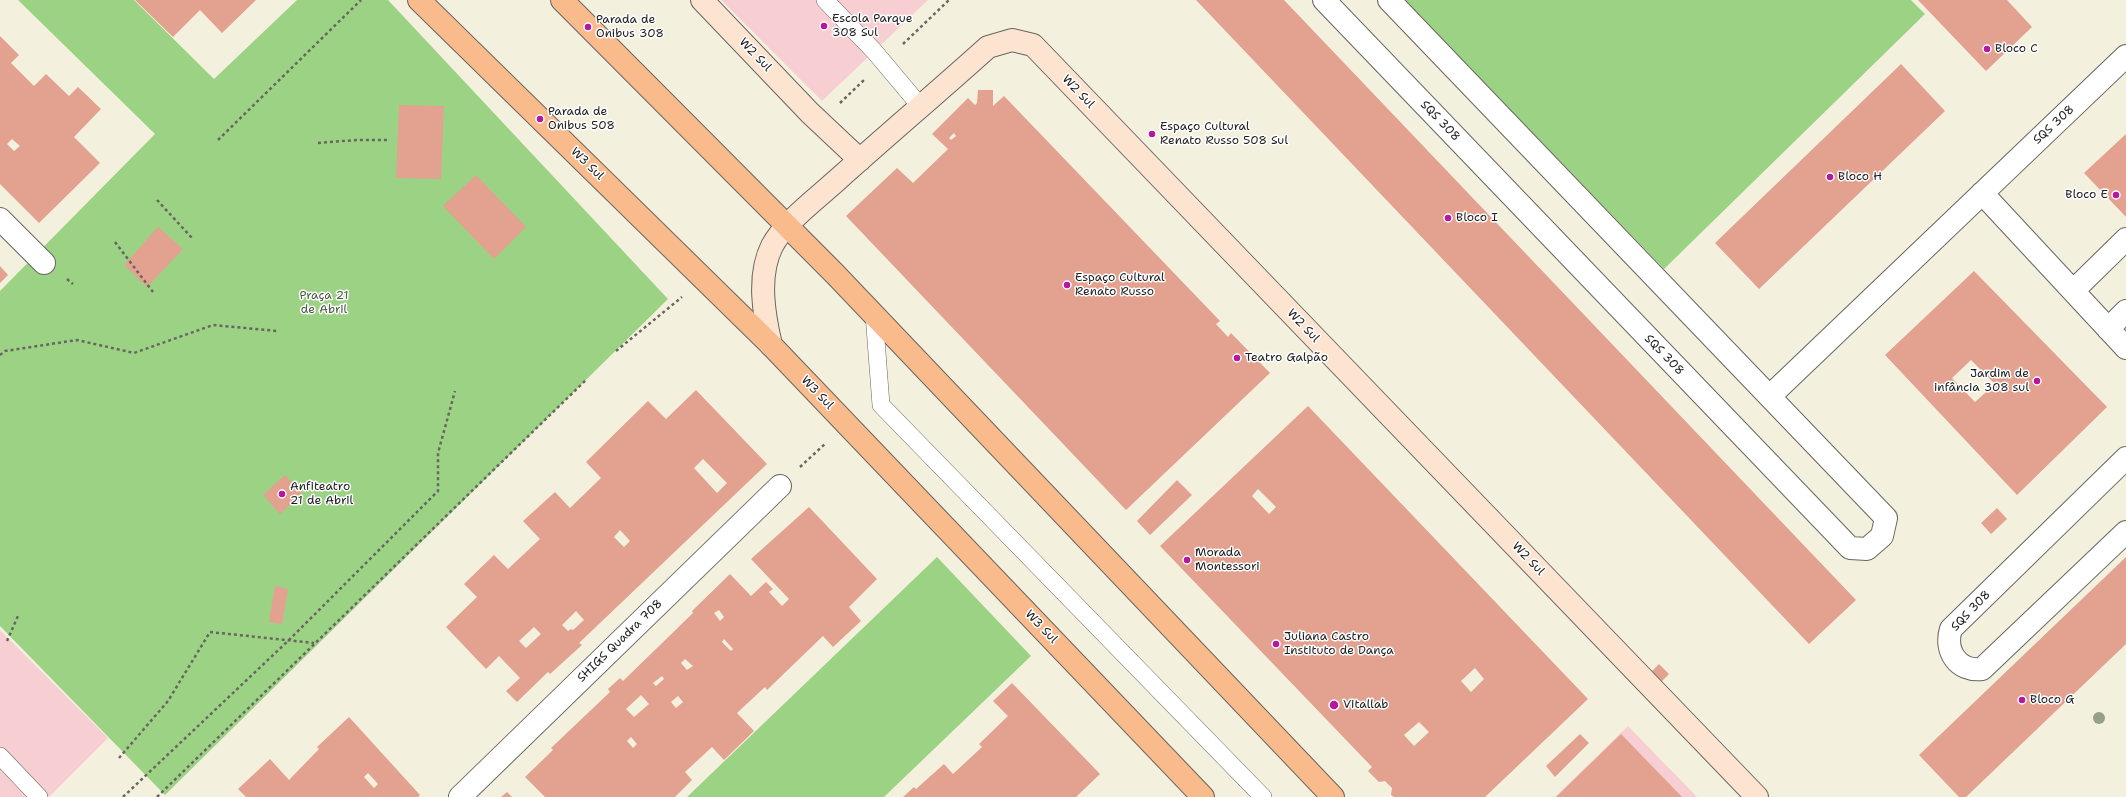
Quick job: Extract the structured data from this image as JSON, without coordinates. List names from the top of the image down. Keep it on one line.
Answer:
{"streets":{"main road":["W3 Sul"],"street":["W2 Sul","SQS 308","SHIGS Quadra 708"]},"crossings":[["W2 Sul","W3 Sul"]],"parks":["Praça 21 de Abril"],"places":["Escola Parque 308 Sul","Parada de Onibus 308","Bloco C","Parada de Onibus 508","Espaço Cultural Renato Russo 508 Sul","Bloco H","Bloco E","Bloco I","Espaço Cultural Renato Russo","Teatro Galpão","Jardim de infância 308 sul","Anfiteatro 21 de Abril","Morada Montessori","Juliana Castro Instituto de Dança","Bloco G","Vitallab"]}
